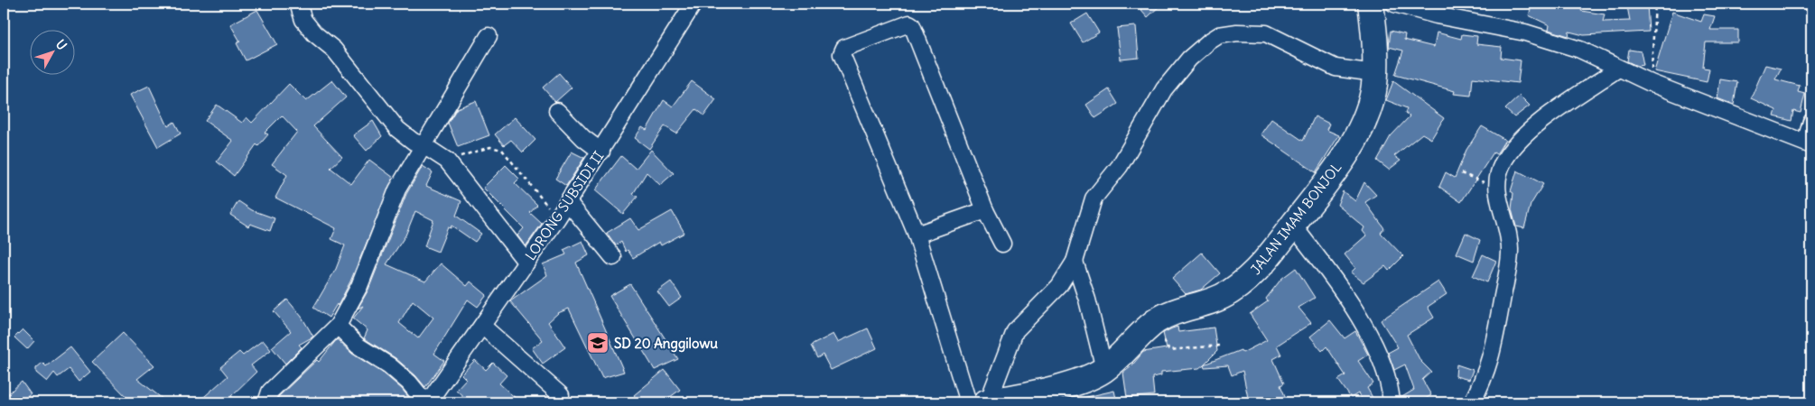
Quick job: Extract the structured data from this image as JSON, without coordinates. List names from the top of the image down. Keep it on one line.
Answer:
{"streets":{"main road":["JALAN IMAM BONJOL"],"street":["LORONG SUBSIDI II"]},"places":{"school or university":["SD 20 Anggilowu"]},"north":"top right"}
